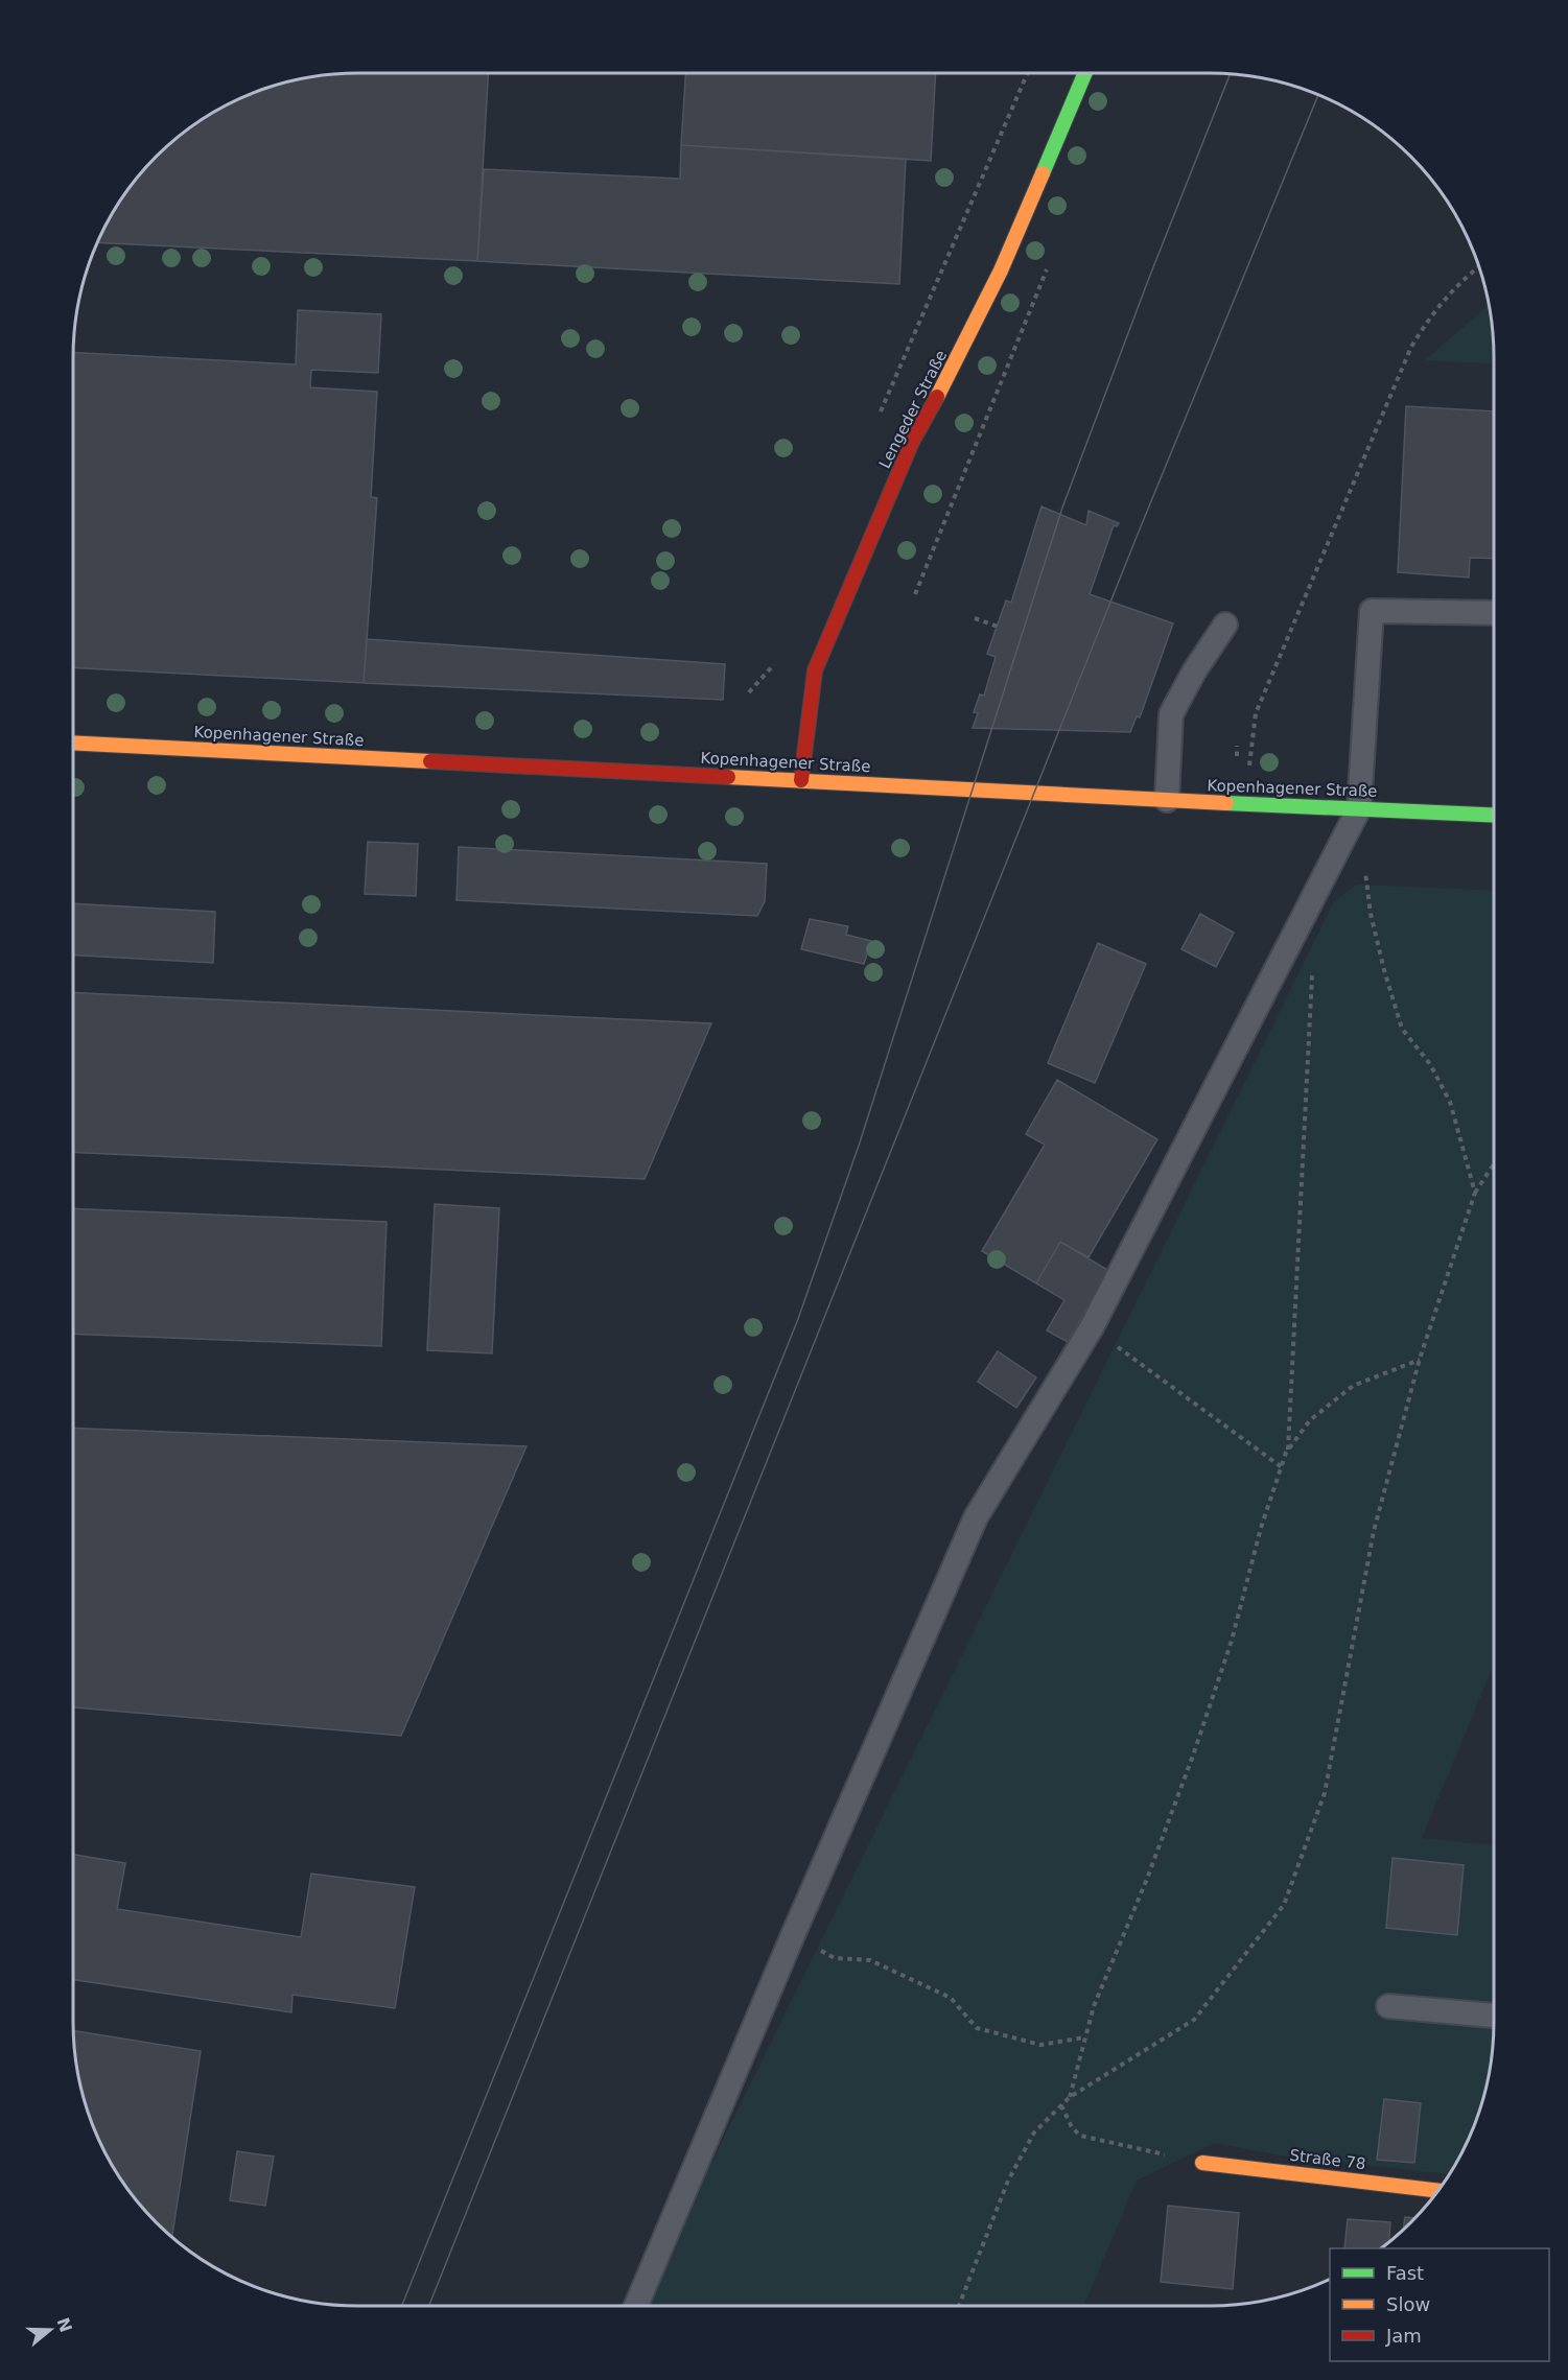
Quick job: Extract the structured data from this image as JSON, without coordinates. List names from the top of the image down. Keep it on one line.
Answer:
{"streets":{"main road":["Lengeder Straße","Kopenhagener Straße","Straße 78"]},"crossings":[["Lengeder Straße","Kopenhagener Straße"]],"legend":["Fast","Slow","Jam"],"north":"right"}
